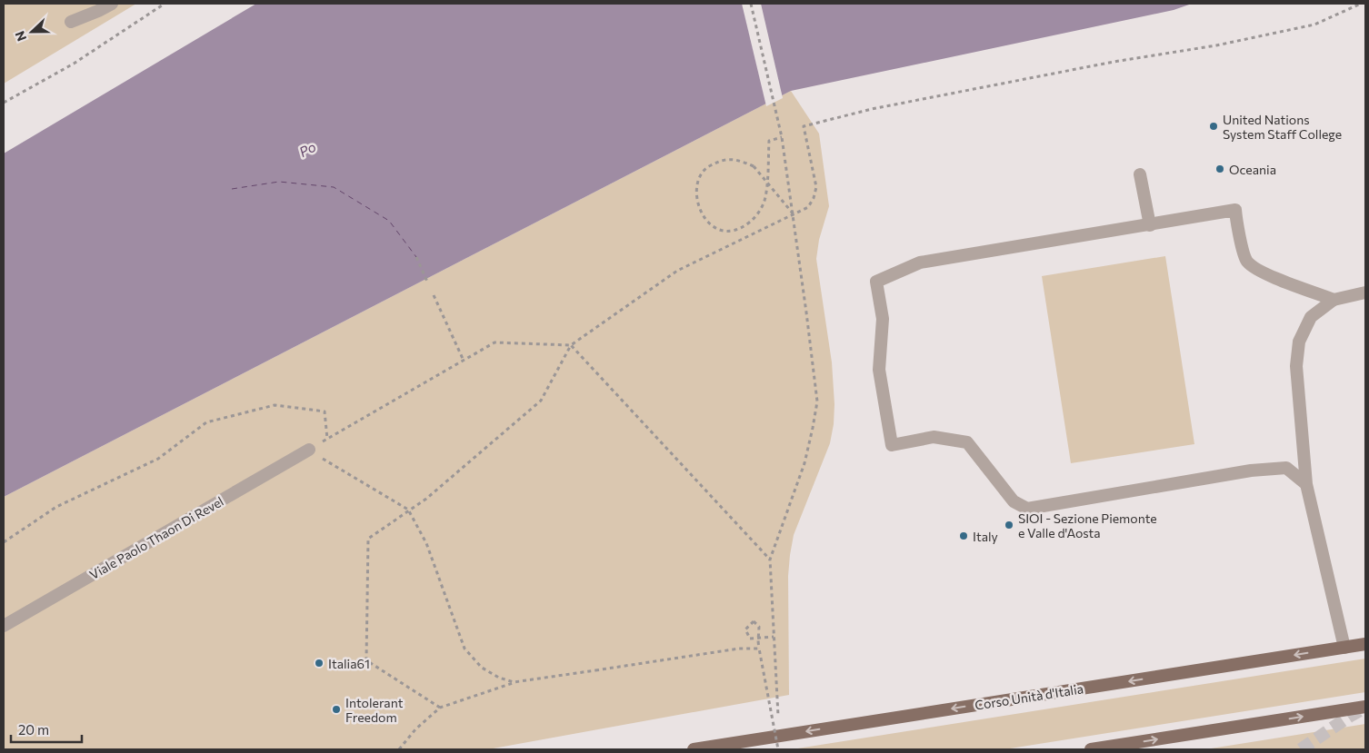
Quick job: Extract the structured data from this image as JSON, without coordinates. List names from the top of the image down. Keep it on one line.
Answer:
{"streets":{"main road":["Corso Unità d'Italia"],"street":["Viale Paolo Thaon Di Revel"]},"water":["Po"],"places":["United Nations System Staff College","Oceania","SIOI - Sezione Piemonte e Valle d'Aosta","Italy","Italia61","Intolerant Freedom"],"scale_bar":"20 m","north":"left"}
